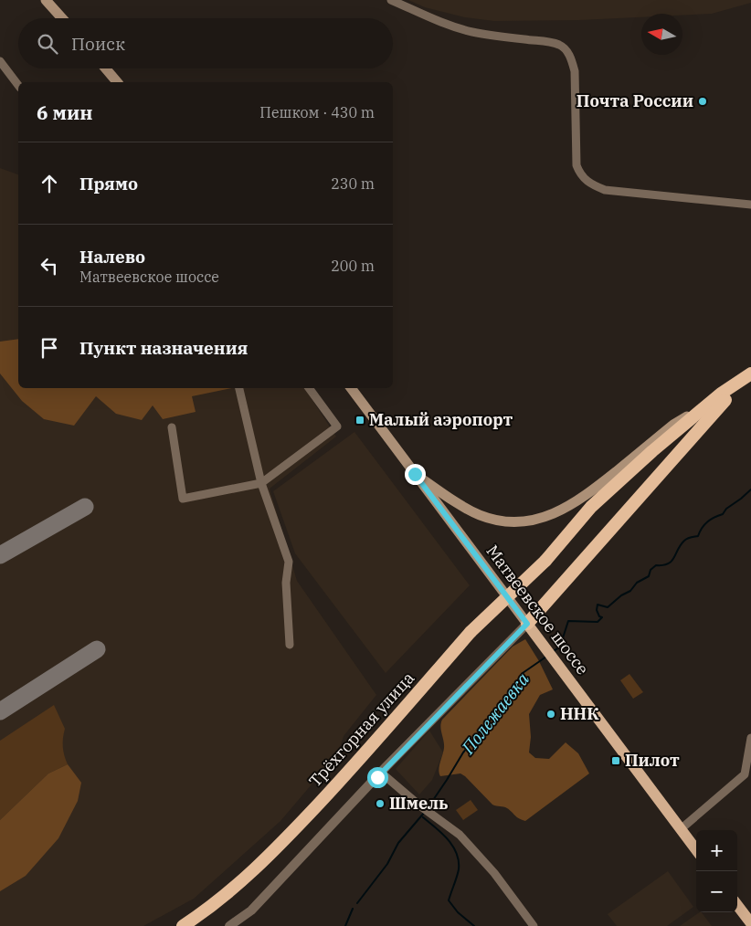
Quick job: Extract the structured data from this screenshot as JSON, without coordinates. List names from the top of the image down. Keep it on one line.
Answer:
{"streets":{"highway":["Трёхгорная улица"],"main road":["Матвеевское шоссе"]},"water":["Полежаевка"],"places":{"other":["Почта России","ННК","Шмель"],"transit":["Малый аэропорт","Пилот"]},"north":"left","page":{"search":"Поиск","heading":["6 мин","Пешком · 430 m"],"list":[["Прямо","230 m"],["Налево","Матвеевское шоссе","200 m"],"Пункт назначения"],"map_buttons":["+","−"]}}
